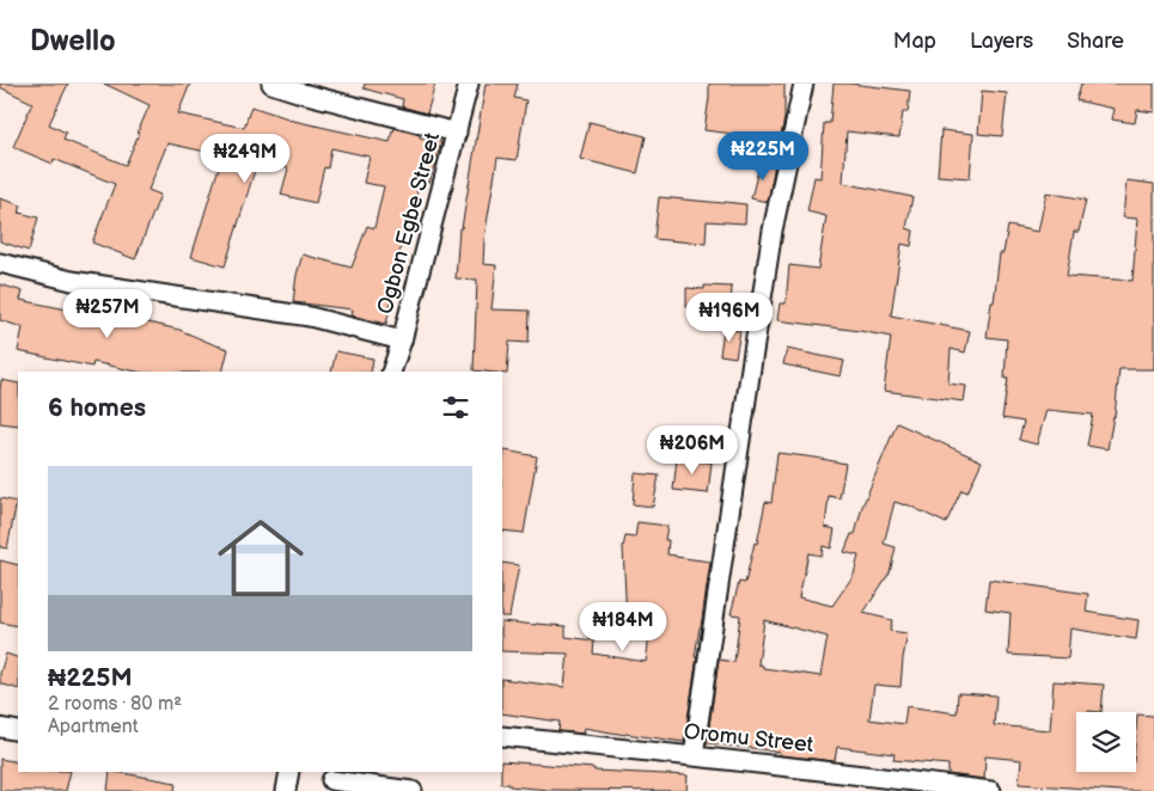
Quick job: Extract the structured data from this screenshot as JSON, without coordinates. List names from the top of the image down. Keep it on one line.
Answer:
{"streets":{"street":["Ogbon Egbe Street","Oromu Street"]},"page":{"header":"Dwello","nav":["Map","Layers","Share"],"price":["₦225M","₦249M","₦257M","₦196M","₦206M","₦184M"],"heading":"6 homes","list":[{"name":"₦225M","note":"2 rooms · 80 m² · Apartment"}]}}
